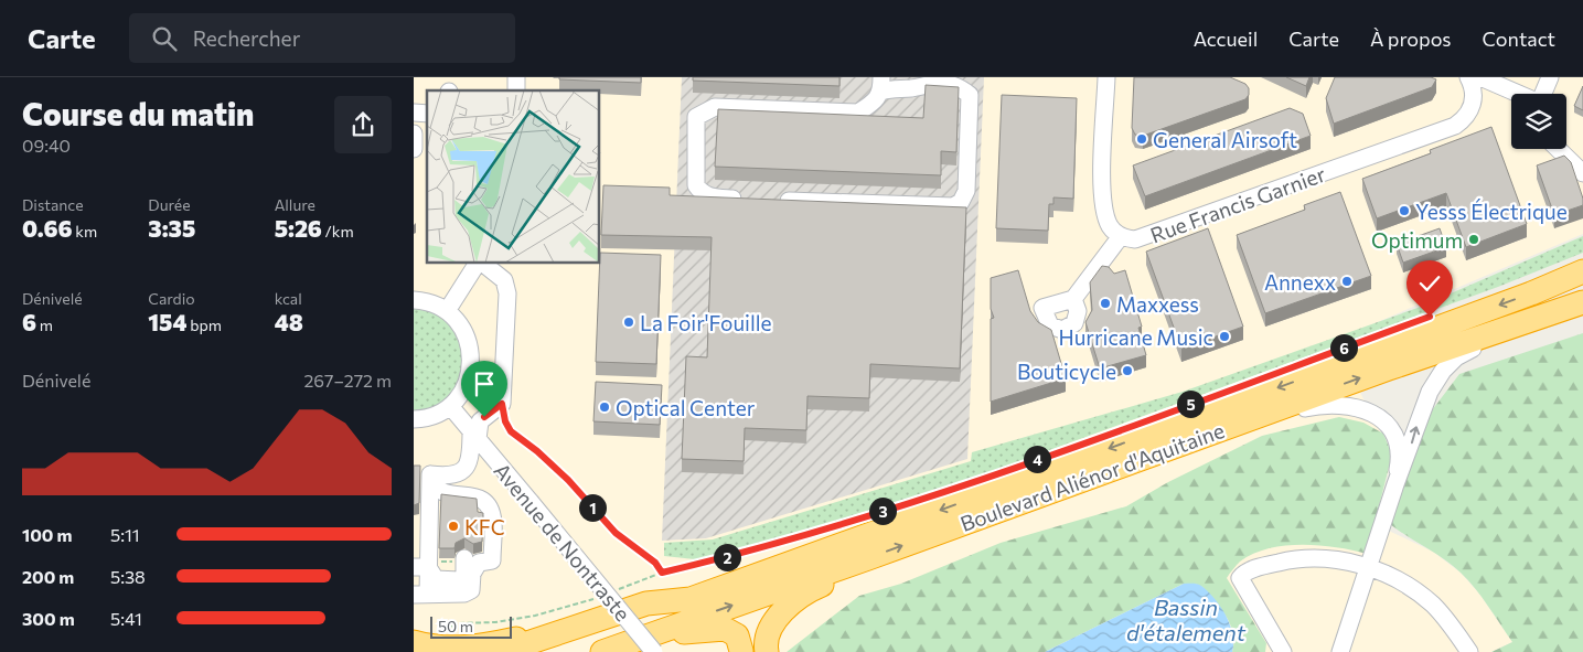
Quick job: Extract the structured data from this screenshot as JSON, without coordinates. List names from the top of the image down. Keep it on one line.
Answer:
{"streets":{"highway":["Boulevard Aliénor d'Aquitaine"],"street":["Rue Francis Garnier","Avenue de Nontraste"]},"water":["Bassin d'étalement"],"places":["General Airsoft","Yesss Électrique","Optimum","Annexx","Maxxess","La Foir'Fouille","Hurricane Music","Bouticycle","Optical Center","KFC"],"scale_bar":"50 m","page":{"header":"Carte","search":"Rechercher","nav":["Accueil","Carte","À propos","Contact"],"heading":["Course du matin","09:40"],"stats":[["Distance","0.66 km"],["Durée","3:35"],["Allure","5:26 /km"],["Dénivelé","6 m"],["Cardio","154 bpm"],["kcal","48"]],"pins":["6","5","4","1","3","2"],"chart":["Dénivelé","267–272 m"],"list":[{"name":"100 m","note":"5:11"},{"name":"200 m","note":"5:38"},{"name":"300 m","note":"5:41"}],"scale":"50 m"}}
